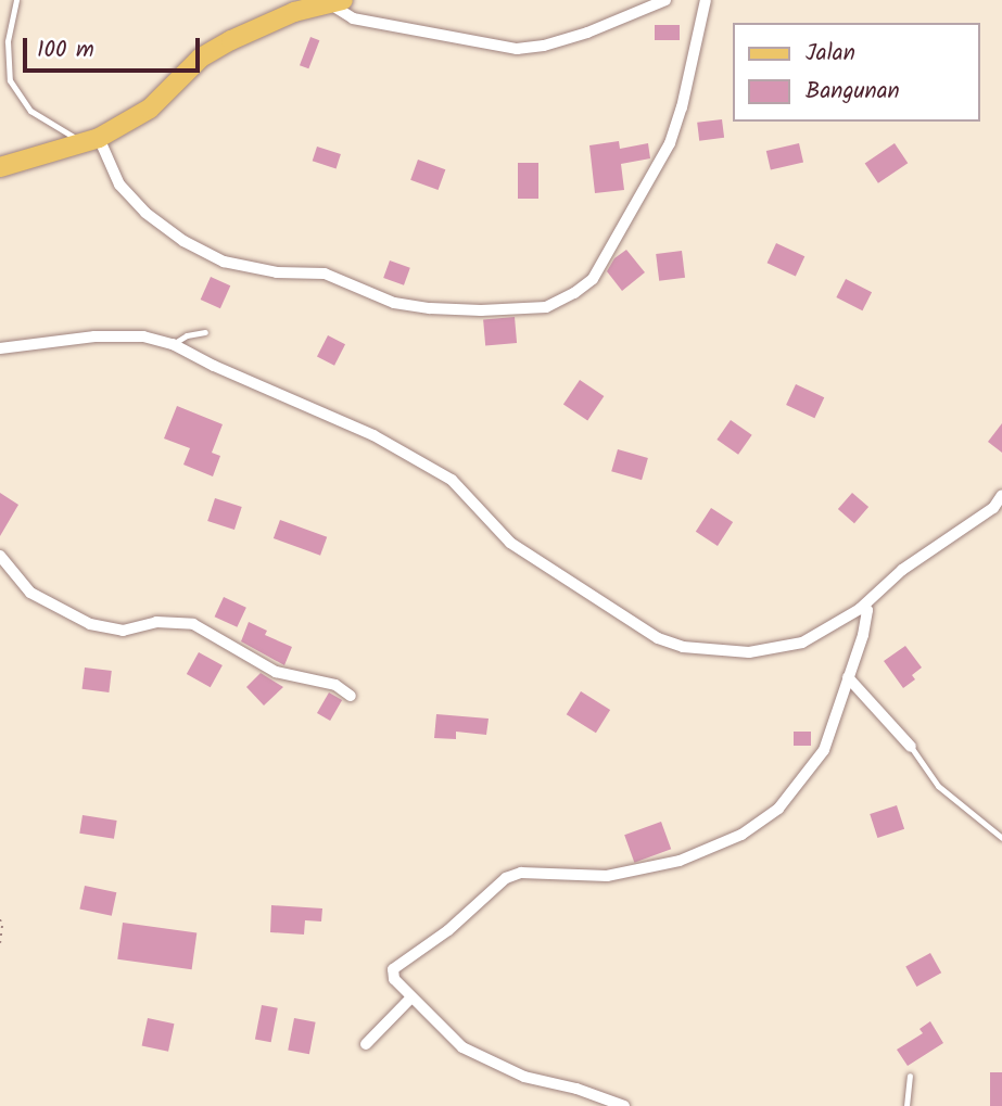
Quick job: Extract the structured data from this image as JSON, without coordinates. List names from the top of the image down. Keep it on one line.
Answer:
{"legend":["Jalan","Bangunan"],"scale_bar":"100 m"}
